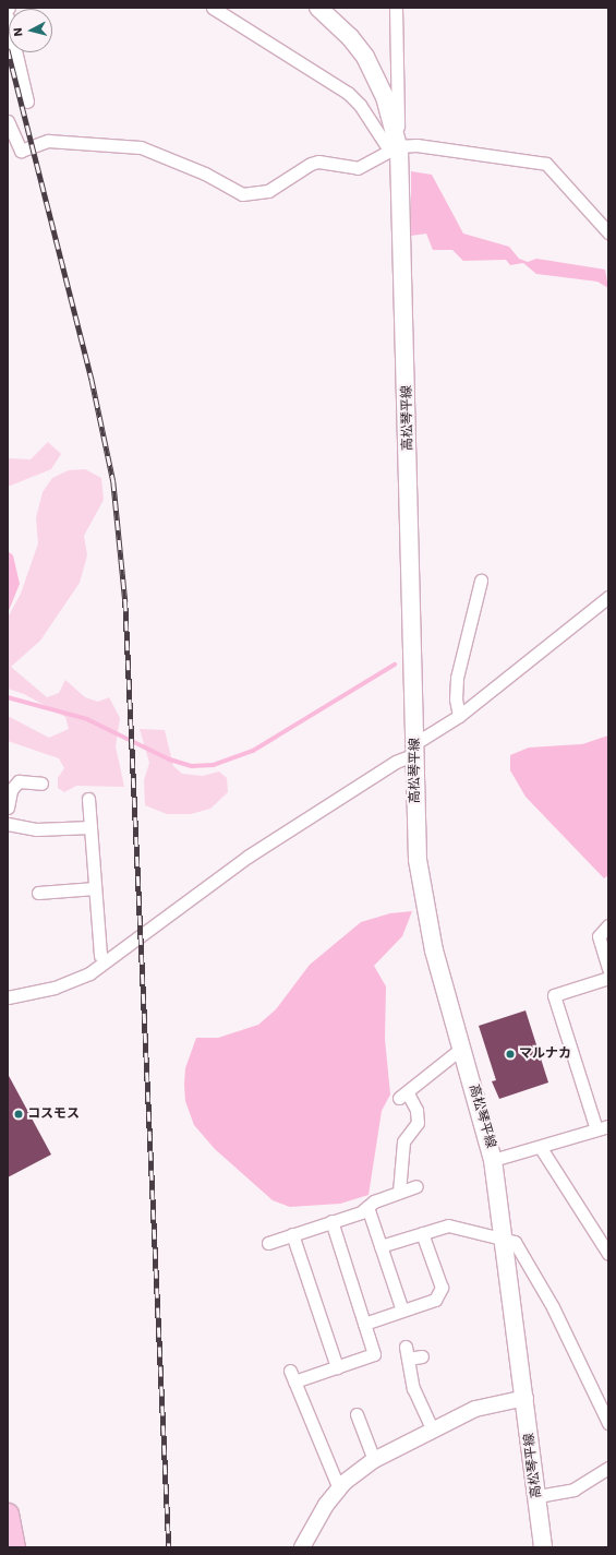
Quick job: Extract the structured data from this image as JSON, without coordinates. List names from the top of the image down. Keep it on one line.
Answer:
{"streets":{"main road":["高松琴平線"]},"places":["マルナカ","コスモス"],"north":"left"}
